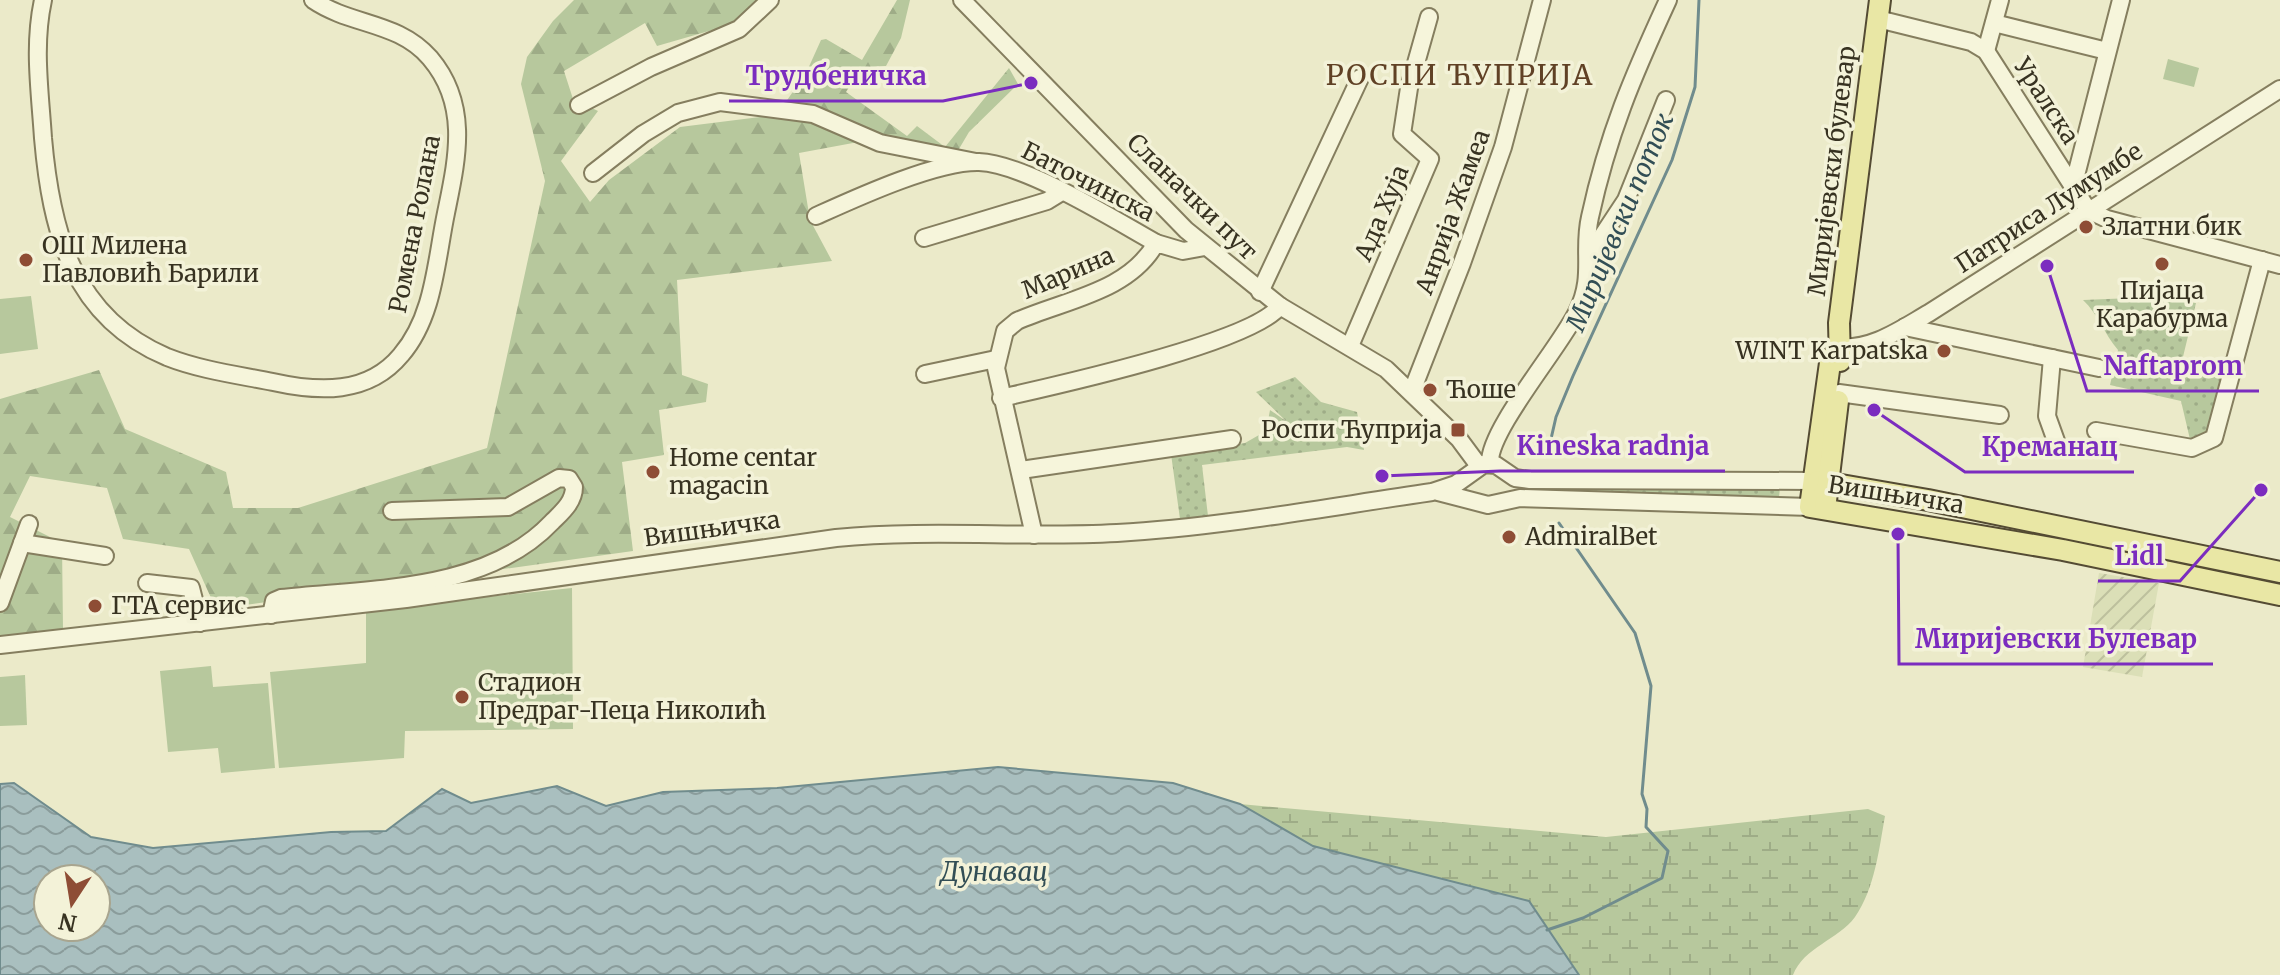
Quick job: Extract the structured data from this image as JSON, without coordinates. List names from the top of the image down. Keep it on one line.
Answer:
{"streets":{"main road":["Миријевски булевар","Вишњичка"],"street":["Уралска","Баточинска","Сланачки пут","Патриса Лумумбе","Анрија Жамеа","Ада Хуја","Ромена Ролана","Марина"]},"crossings":[["Уралска","Патриса Лумумбе"],["Миријевски булевар","Патриса Лумумбе"],["Миријевски булевар","Вишњичка"],["Баточинска","Марина"],["Сланачки пут","Анрија Жамеа"],["Сланачки пут","Ада Хуја"],["Сланачки пут","Вишњичка"]],"districts":["РОСПИ ЋУПРИЈА"],"water":["Миријевски поток","Дунавац"],"places":{"other":["Трудбеничка","Златни бик","ОШ Милена Павловић Барили","Пијаца Карабурма","Naftaprom","WINT Karpatska","Ћоше","Креманац","Home centar magacin","Kineska radnja","Lidl","Миријевски Булевар","AdmiralBet","ГТА сервис","Стадион Предраг-Пеца Николић"],"transit":["Роспи Ћуприја"]},"north":"bottom"}
